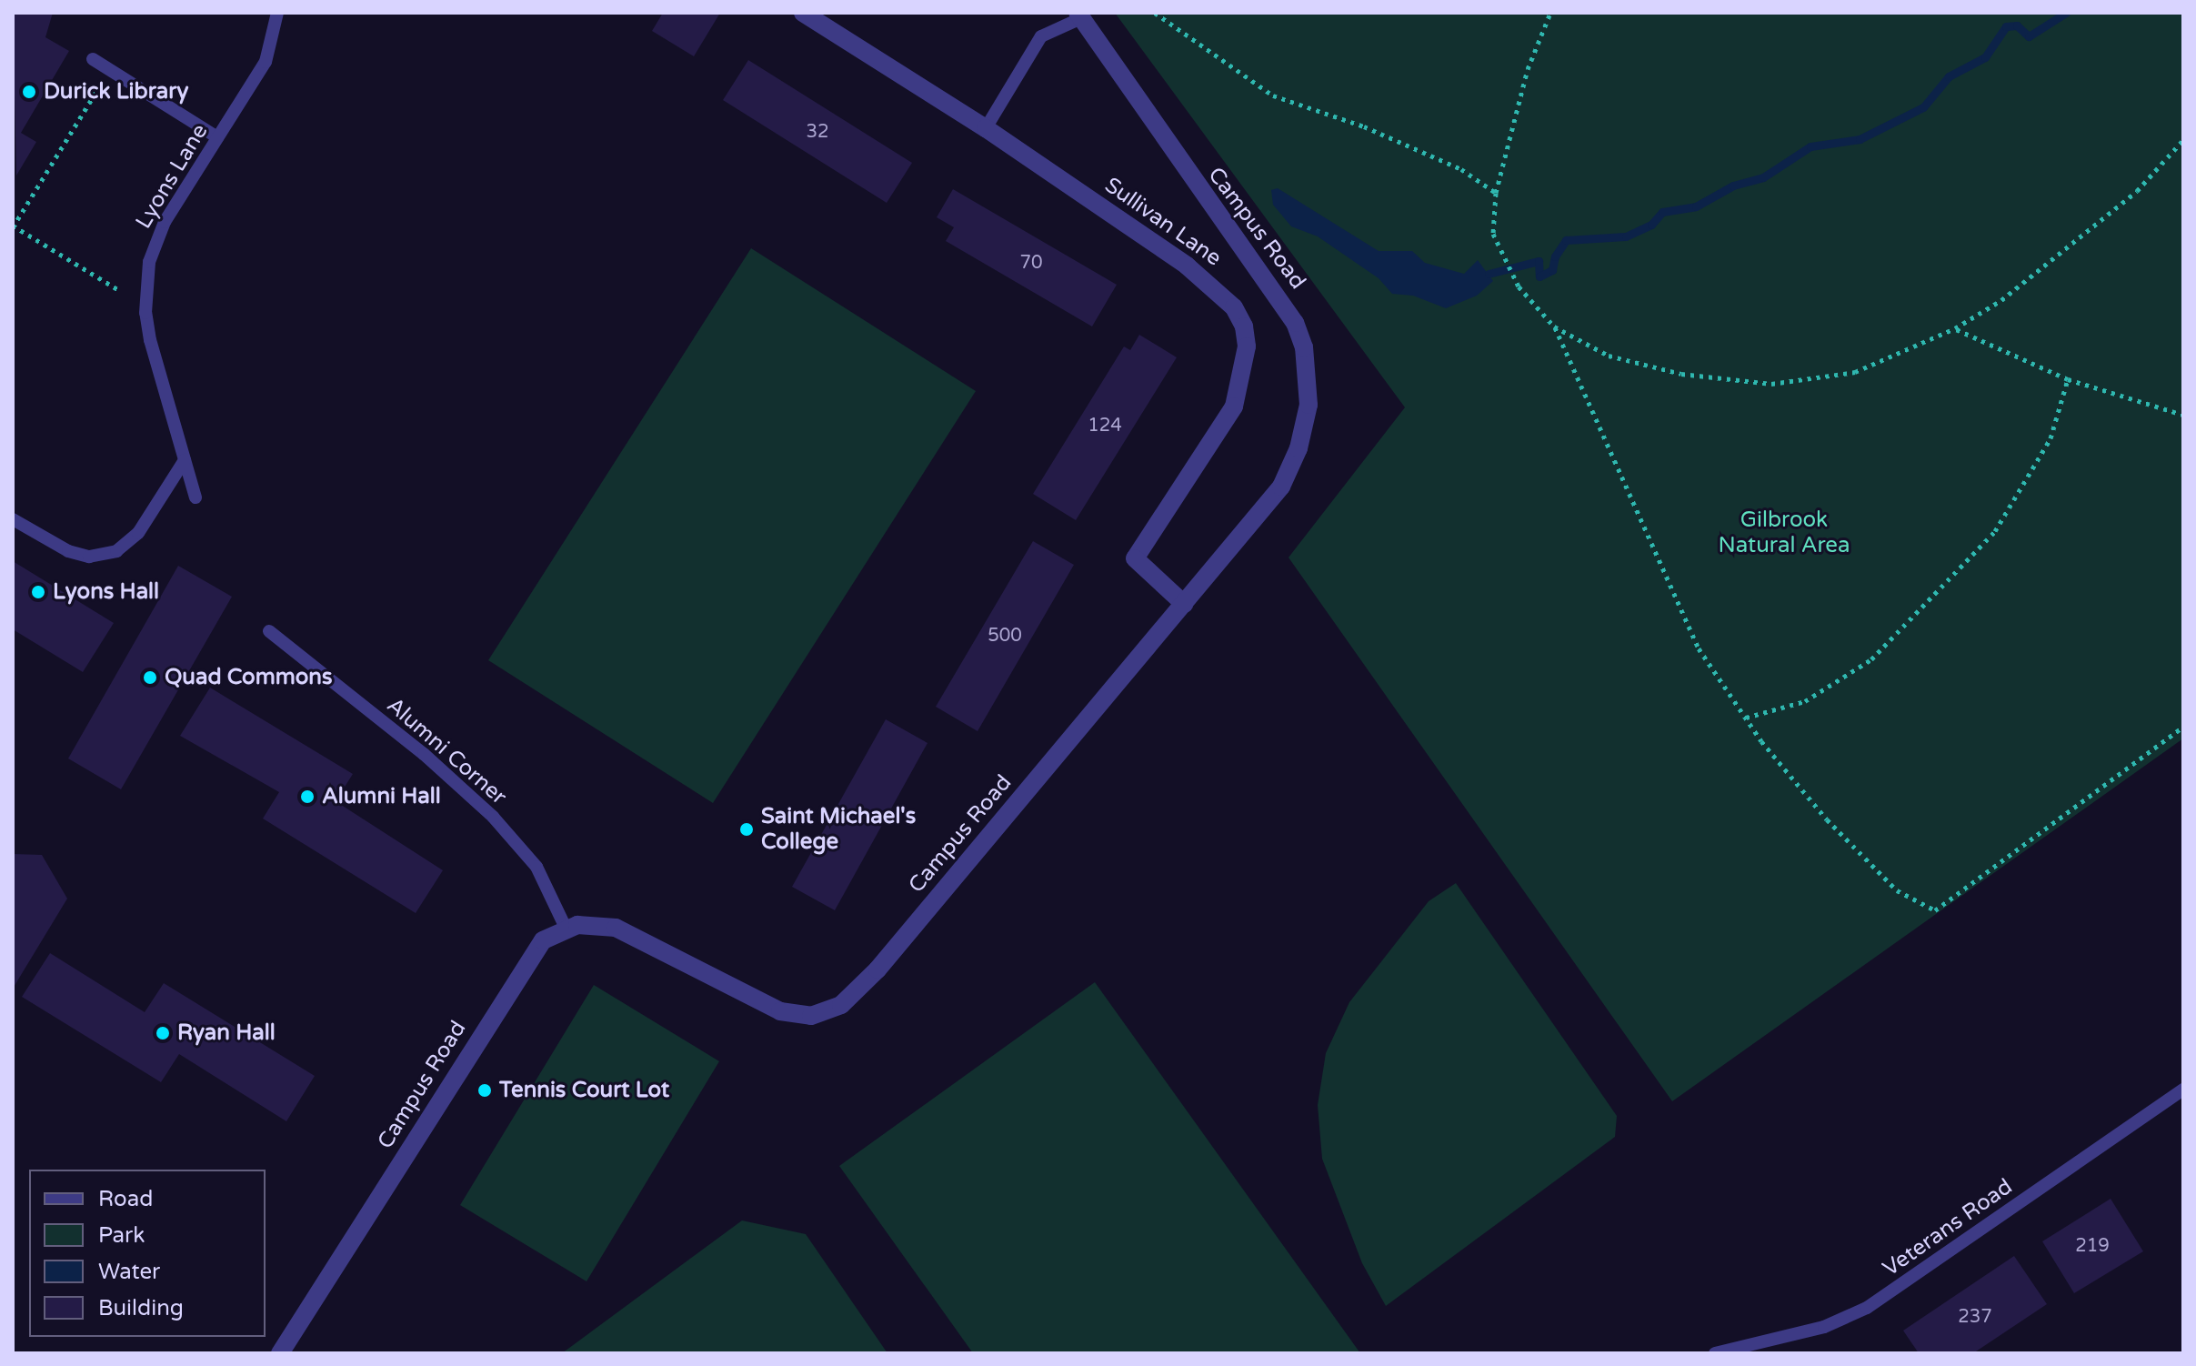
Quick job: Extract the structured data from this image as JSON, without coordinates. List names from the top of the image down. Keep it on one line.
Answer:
{"streets":{"street":["Sullivan Lane","Campus Road"],"lane":["Lyons Lane","Alumni Corner","Veterans Road"]},"crossings":[["Sullivan Lane","Campus Road"],["Campus Road","Alumni Corner"]],"parks":["Gilbrook Natural Area"],"places":["Durick Library","Lyons Hall","Quad Commons","Alumni Hall","Saint Michael's College","Ryan Hall","Tennis Court Lot"],"house_numbers":["32","70","124","500","219","237"],"legend":["Road","Park","Water","Building"]}
